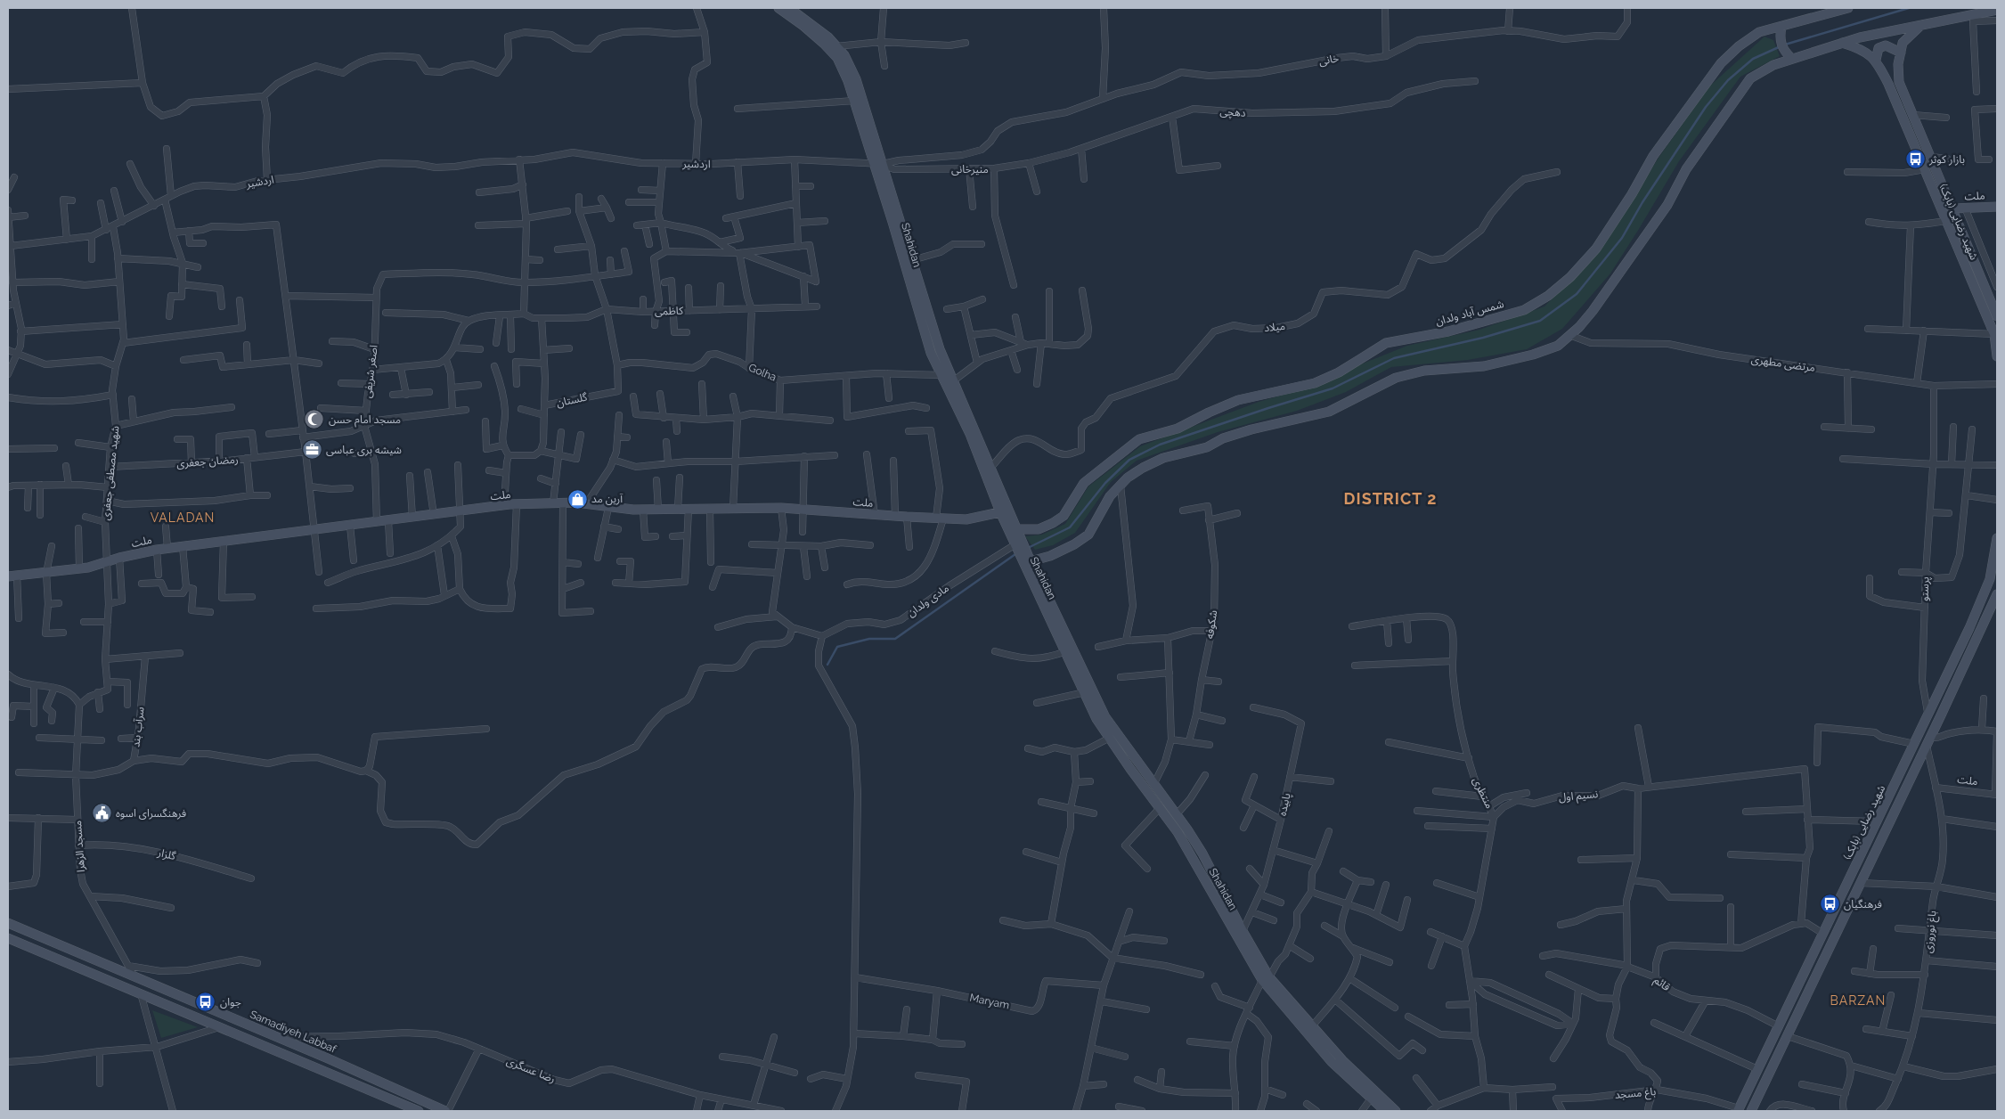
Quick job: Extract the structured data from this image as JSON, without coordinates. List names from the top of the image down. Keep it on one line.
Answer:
{"streets":{"main road":["ملت","شهید رضایی (بابک)","Shahidan","شمس آباد ولدان","Samadiyeh Labbaf"],"street":["خانی","دهچی","اردشیر","منیرخانی","کاظمی","میلاد","مرتضی مطهری","اصغر شریفی","Golha","گلستان","رمضان جعفری","شهید مصطفی جعفری","پرستو","مادی ولدان","شکوفه","سرآب بند","منتظری","نسیم اول","پابیده","مسجد الزهرا","گلزار","باغ نوروزی","قائم","Maryam","رضا عسگری","باغ مسجد"]},"crossings":[["خانی","اردشیر"],["خانی","منیرخانی"],["خانی","Shahidan"],["دهچی","منیرخانی"],["اردشیر","منیرخانی"],["اردشیر","Shahidan"],["اردشیر","شهید مصطفی جعفری"],["منیرخانی","Shahidan"],["ملت","شهید رضایی (بابک)"],["ملت","Shahidan"],["ملت","اصغر شریفی"],["ملت","شهید مصطفی جعفری"],["ملت","باغ نوروزی"],["شهید رضایی (بابک)","پرستو"],["شهید رضایی (بابک)","باغ نوروزی"],["شهید رضایی (بابک)","قائم"],["شهید رضایی (بابک)","باغ مسجد"],["Shahidan","شمس آباد ولدان"],["Shahidan","میلاد"],["Shahidan","Golha"],["Shahidan","مادی ولدان"],["Shahidan","پابیده"],["کاظمی","گلستان"],["مرتضی مطهری","پرستو"],["Golha","گلستان"],["رمضان جعفری","شهید مصطفی جعفری"],["سرآب بند","مسجد الزهرا"],["منتظری","نسیم اول"],["مسجد الزهرا","گلزار"],["مسجد الزهرا","Samadiyeh Labbaf"],["Samadiyeh Labbaf","رضا عسگری"]],"districts":["DISTRICT 2","VALADAN","BARZAN"],"places":{"bus stop":["بازار کوثر","فرهنگیان","جوان"],"mosque":["مسجد امام حسن"],"office":["شیشه بری عباسی"],"shop":["آرین مد"],"public building":["فرهنگسرای اسوه"]}}
